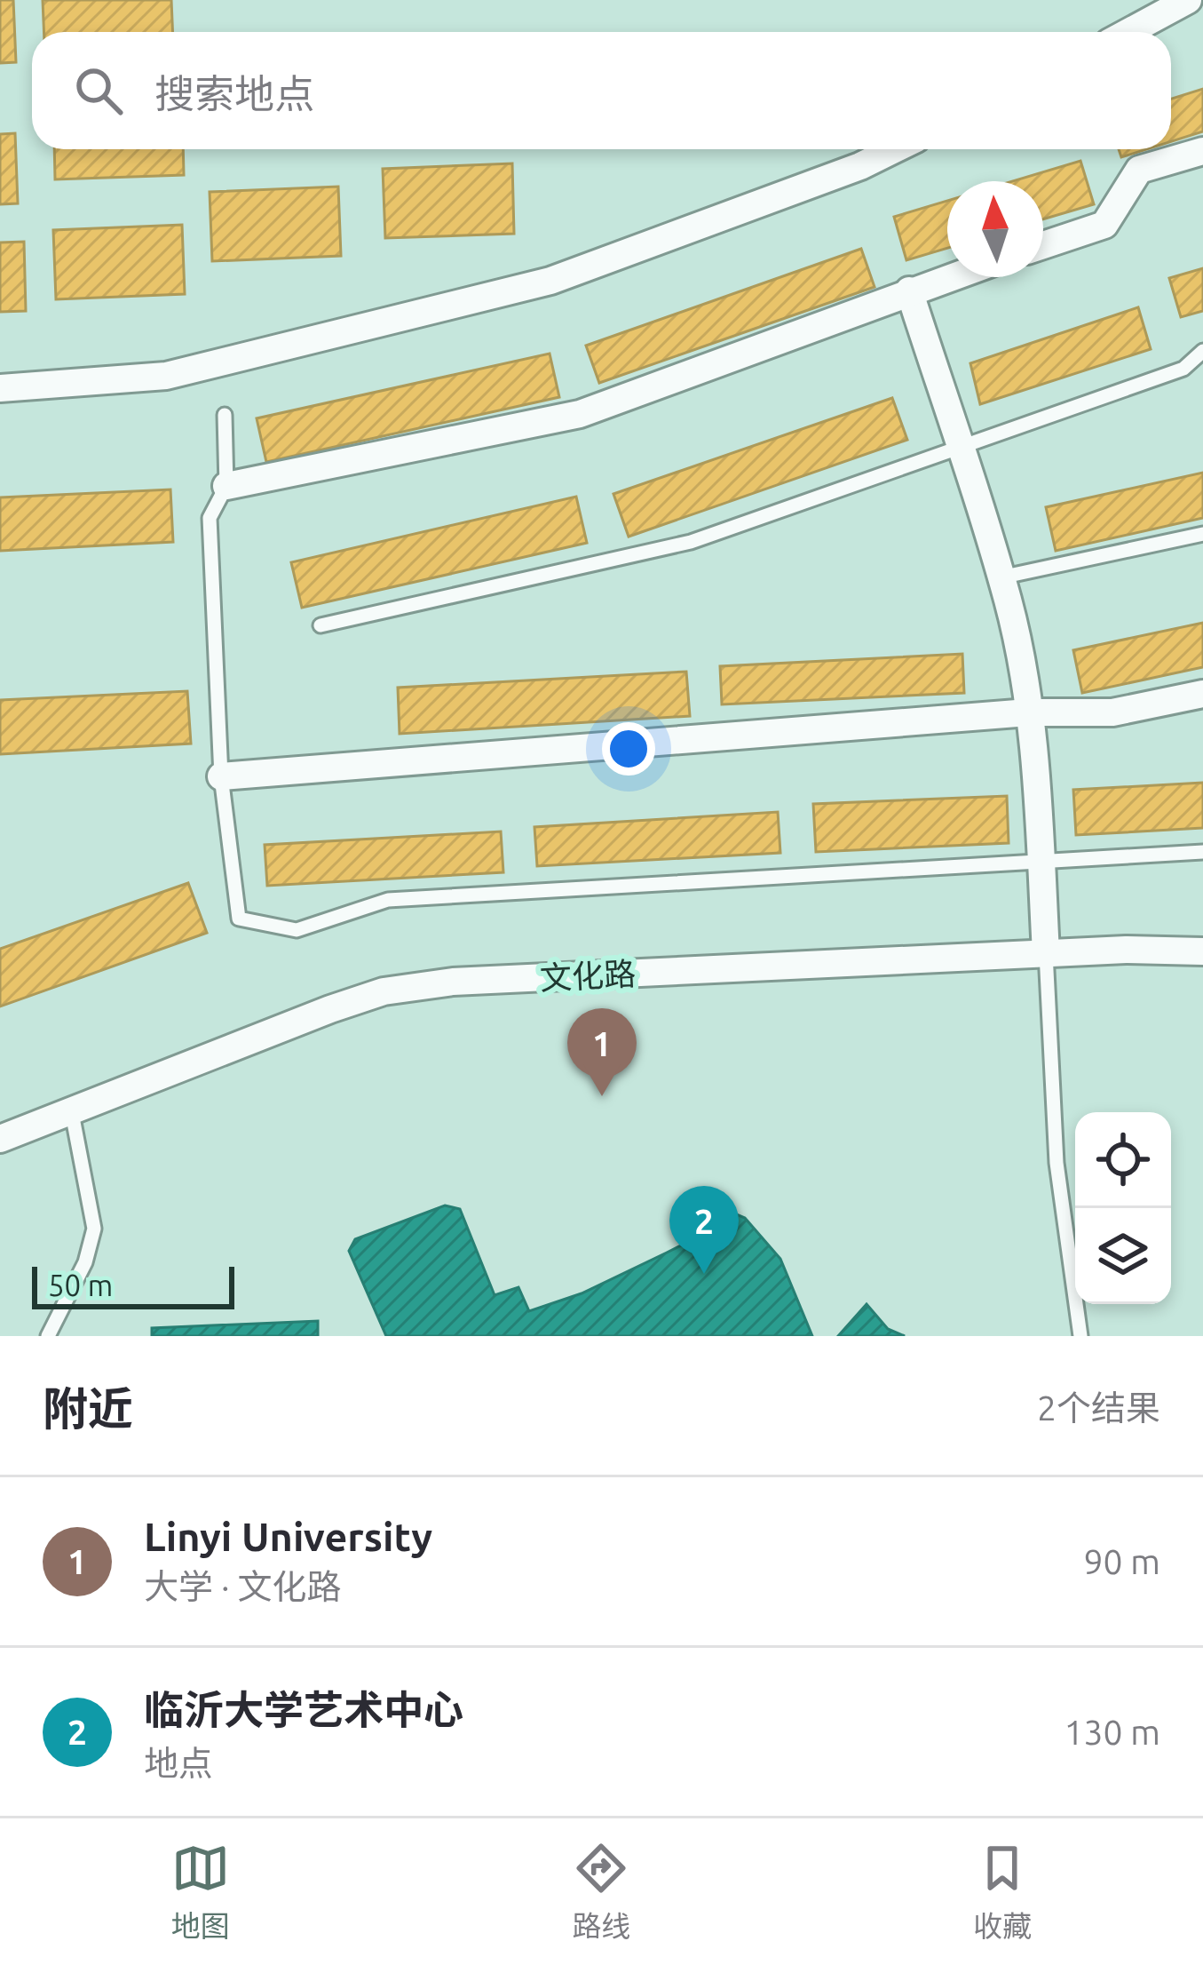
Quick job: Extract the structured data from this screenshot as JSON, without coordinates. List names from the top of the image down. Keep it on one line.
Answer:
{"streets":{"street":["文化路"]},"scale_bar":"50 m","north":"top","page":{"search":"搜索地点","pins":["1","2"],"scale":"50 m","heading":["附近","2个结果"],"list":[{"mark":"1","name":"Linyi University","note":"大学 · 文化路","value":"90 m"},{"mark":"2","name":"临沂大学艺术中心","note":"地点","value":"130 m"}],"nav":["地图","路线","收藏"]}}
